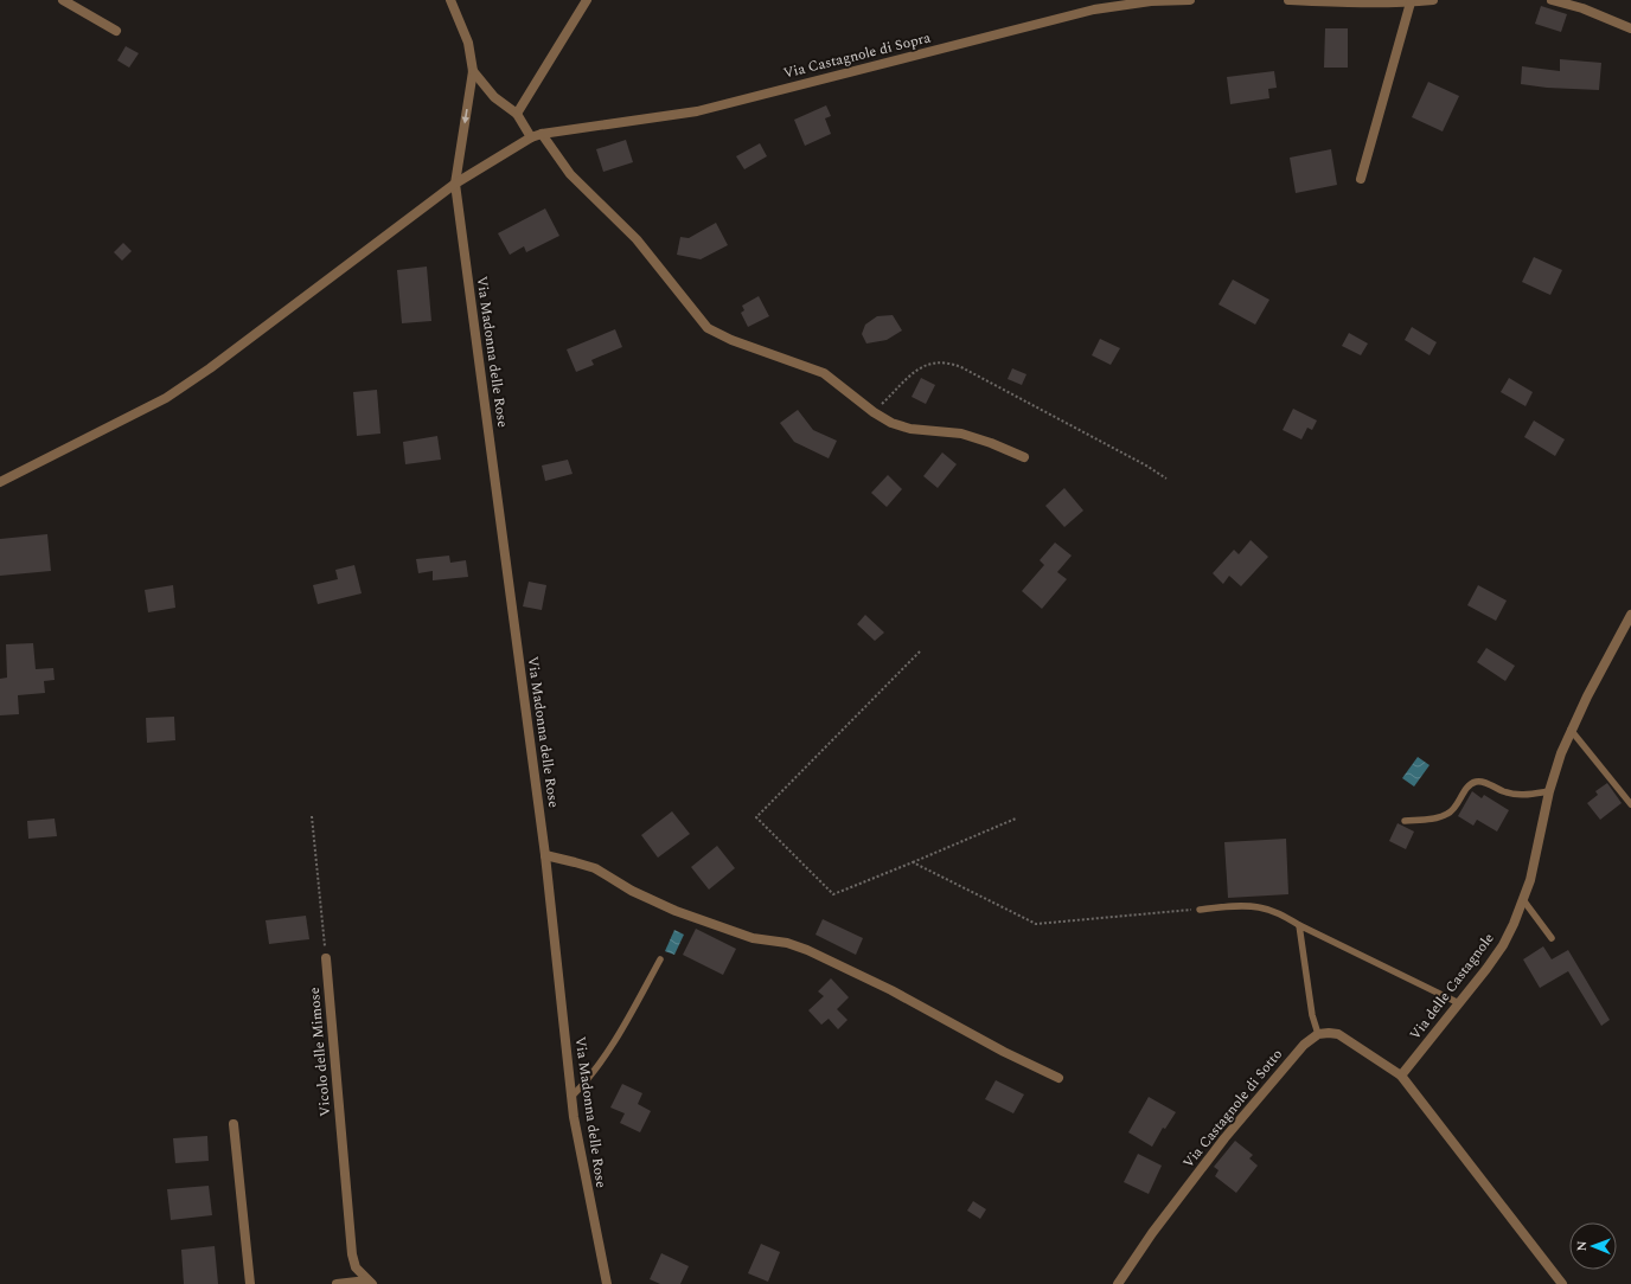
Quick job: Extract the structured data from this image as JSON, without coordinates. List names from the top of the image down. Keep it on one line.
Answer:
{"streets":{"street":["Via Castagnole di Sopra","Via Madonna delle Rose","Via delle Castagnole","Vicolo delle Mimose","Via Castagnole di Sotto"]},"crossings":[["Via Castagnole di Sopra","Via Madonna delle Rose"]],"north":"left"}
